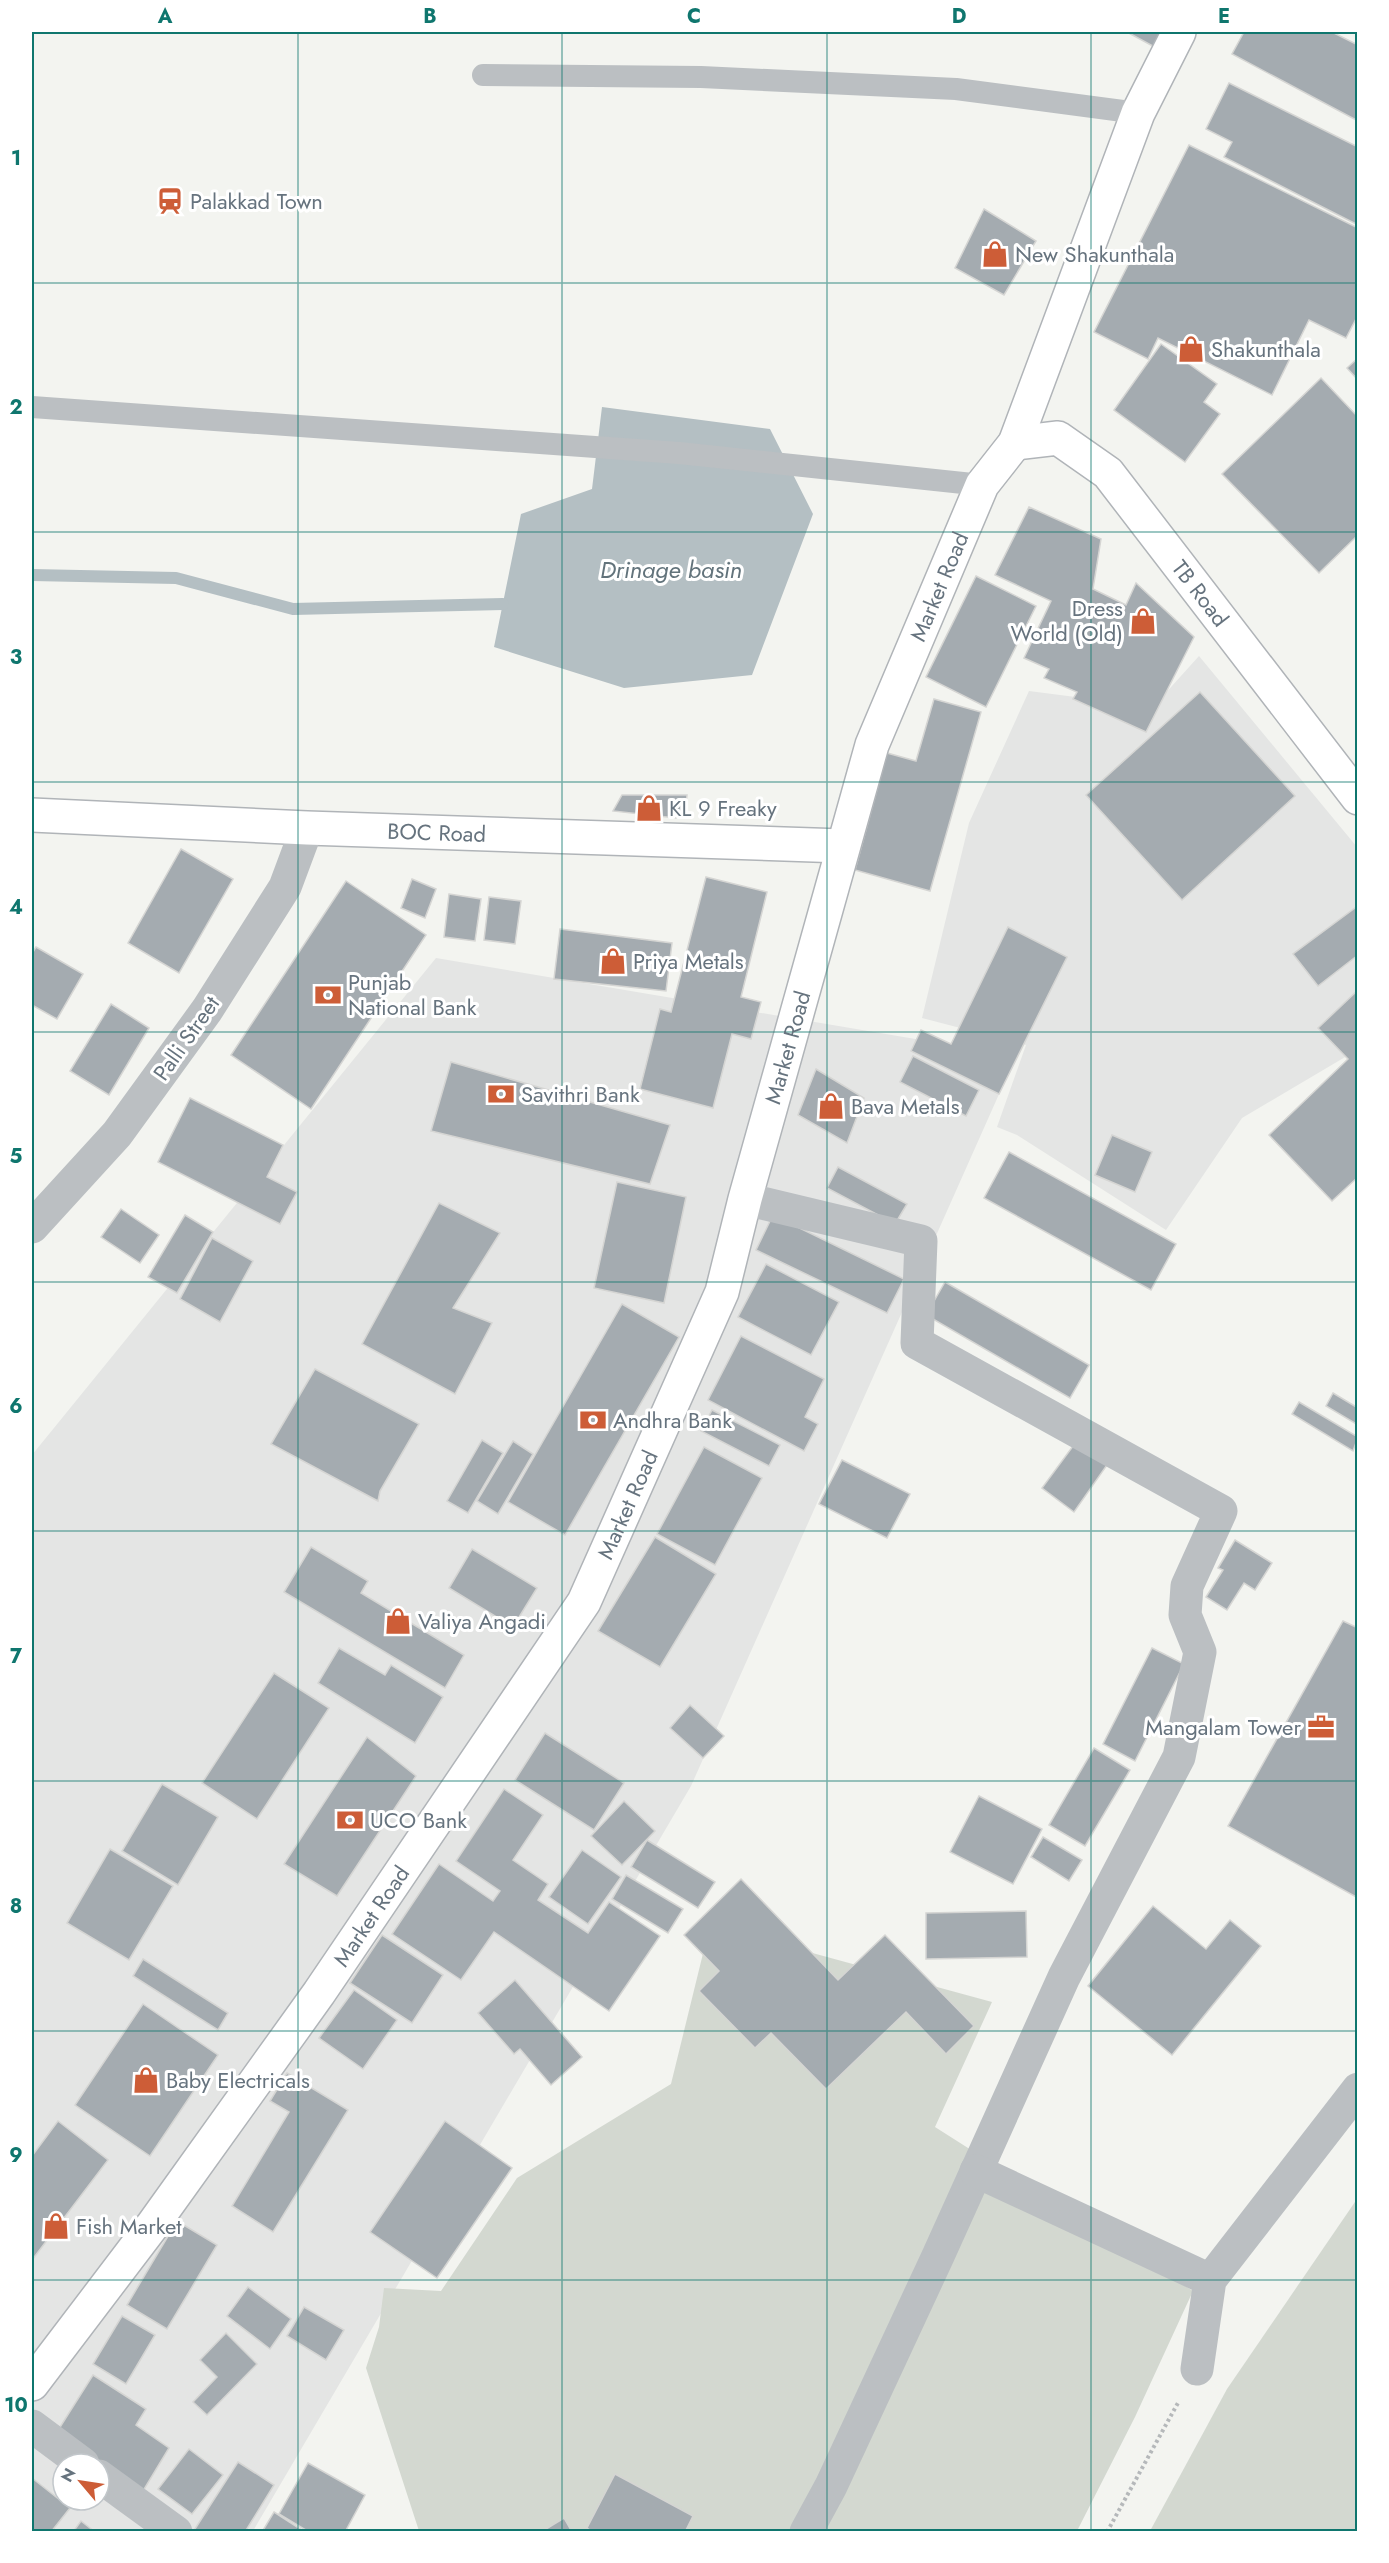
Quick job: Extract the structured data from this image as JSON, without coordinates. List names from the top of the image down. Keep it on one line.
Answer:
{"streets":{"main road":["Market Road","TB Road","BOC Road"],"street":["Palli Street"]},"crossings":[["Market Road","TB Road"],["Market Road","BOC Road"],["BOC Road","Palli Street"]],"water":["Drinage basin"],"places":{"station":["Palakkad Town"],"shop":["New Shakunthala","Shakunthala","Dress World (Old)","KL 9 Freaky","Priya Metals","Bava Metals","Valiya Angadi","Baby Electricals","Fish Market"],"bank":["Punjab National Bank","Savithri Bank","Andhra Bank","UCO Bank"],"office":["Mangalam Tower"]},"north":"top left","grid":{"columns":["A","B","C","D","E"],"rows":["1","2","3","4","5","6","7","8","9","10"]}}
